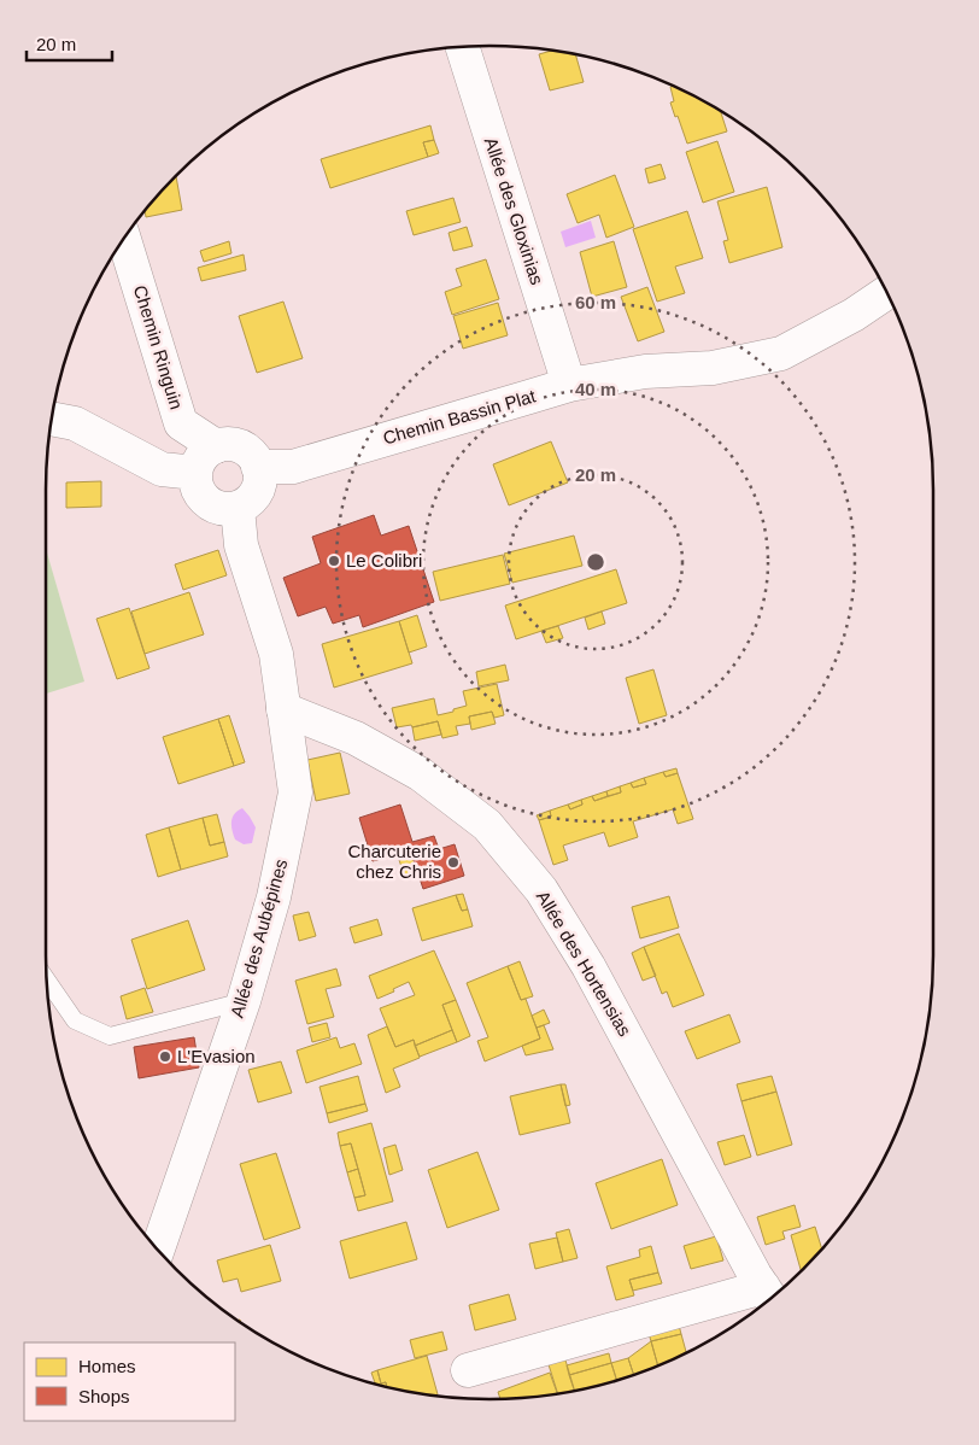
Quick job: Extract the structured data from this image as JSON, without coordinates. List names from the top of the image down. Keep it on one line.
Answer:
{"streets":{"street":["Allée des Gloxinias","Chemin Ringuin","Chemin Bassin Plat","Allée des Aubépines","Allée des Hortensias"]},"crossings":[["Allée des Gloxinias","Chemin Bassin Plat"],["Chemin Ringuin","Chemin Bassin Plat"],["Chemin Ringuin","Allée des Aubépines"],["Chemin Bassin Plat","Allée des Aubépines"],["Allée des Aubépines","Allée des Hortensias"]],"places":["Le Colibri","Charcuterie chez Chris","L'Evasion"],"legend":["Homes","Shops"],"scale_bar":"20 m","rings":["60 m","40 m","20 m"]}
